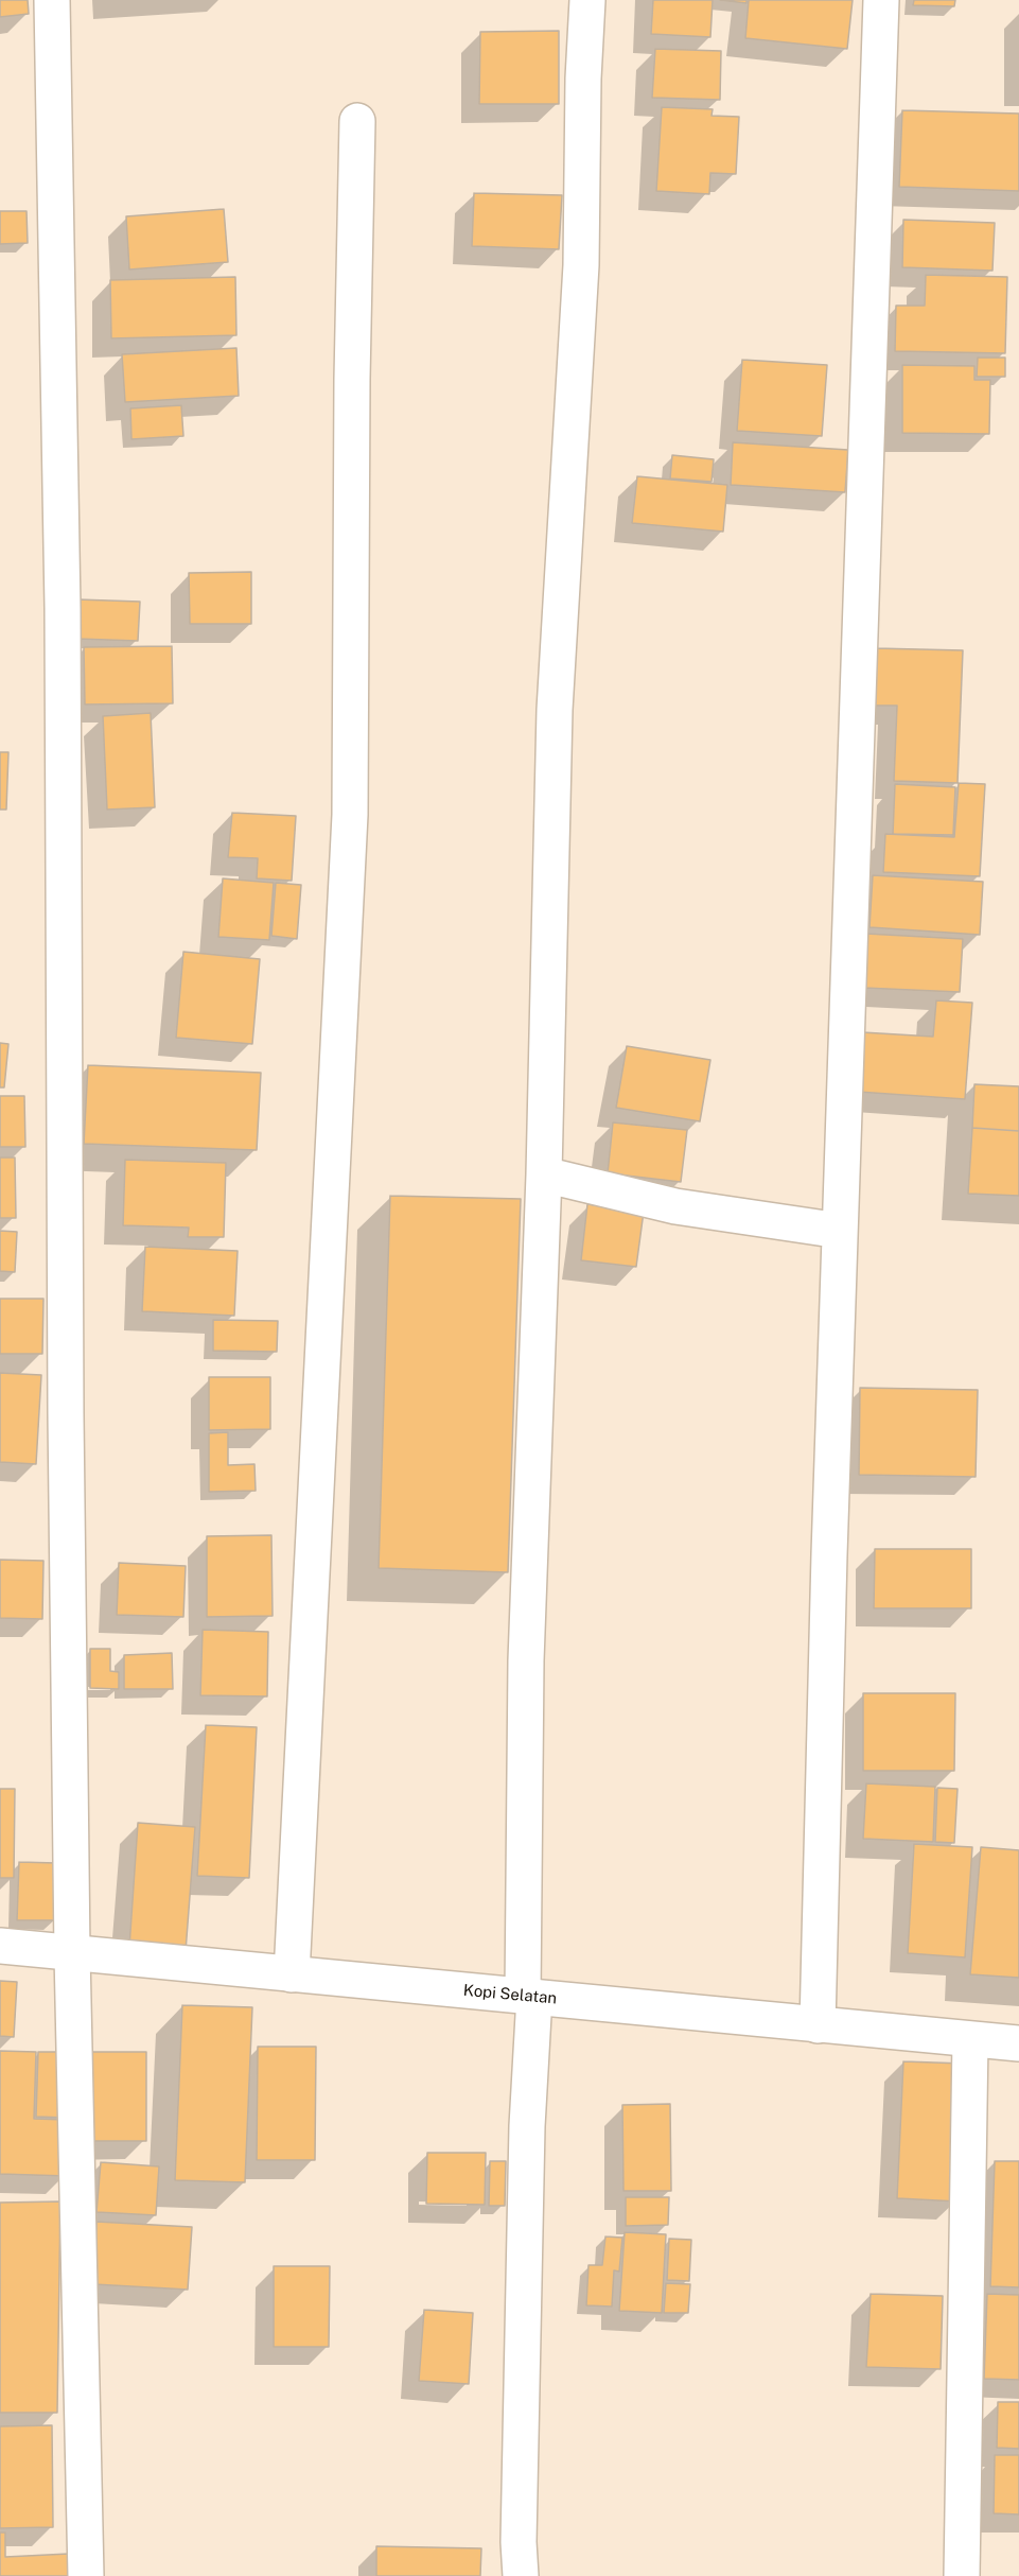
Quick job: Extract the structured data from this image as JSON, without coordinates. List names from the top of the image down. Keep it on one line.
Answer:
{"streets":{"street":["Kopi Selatan"]}}
